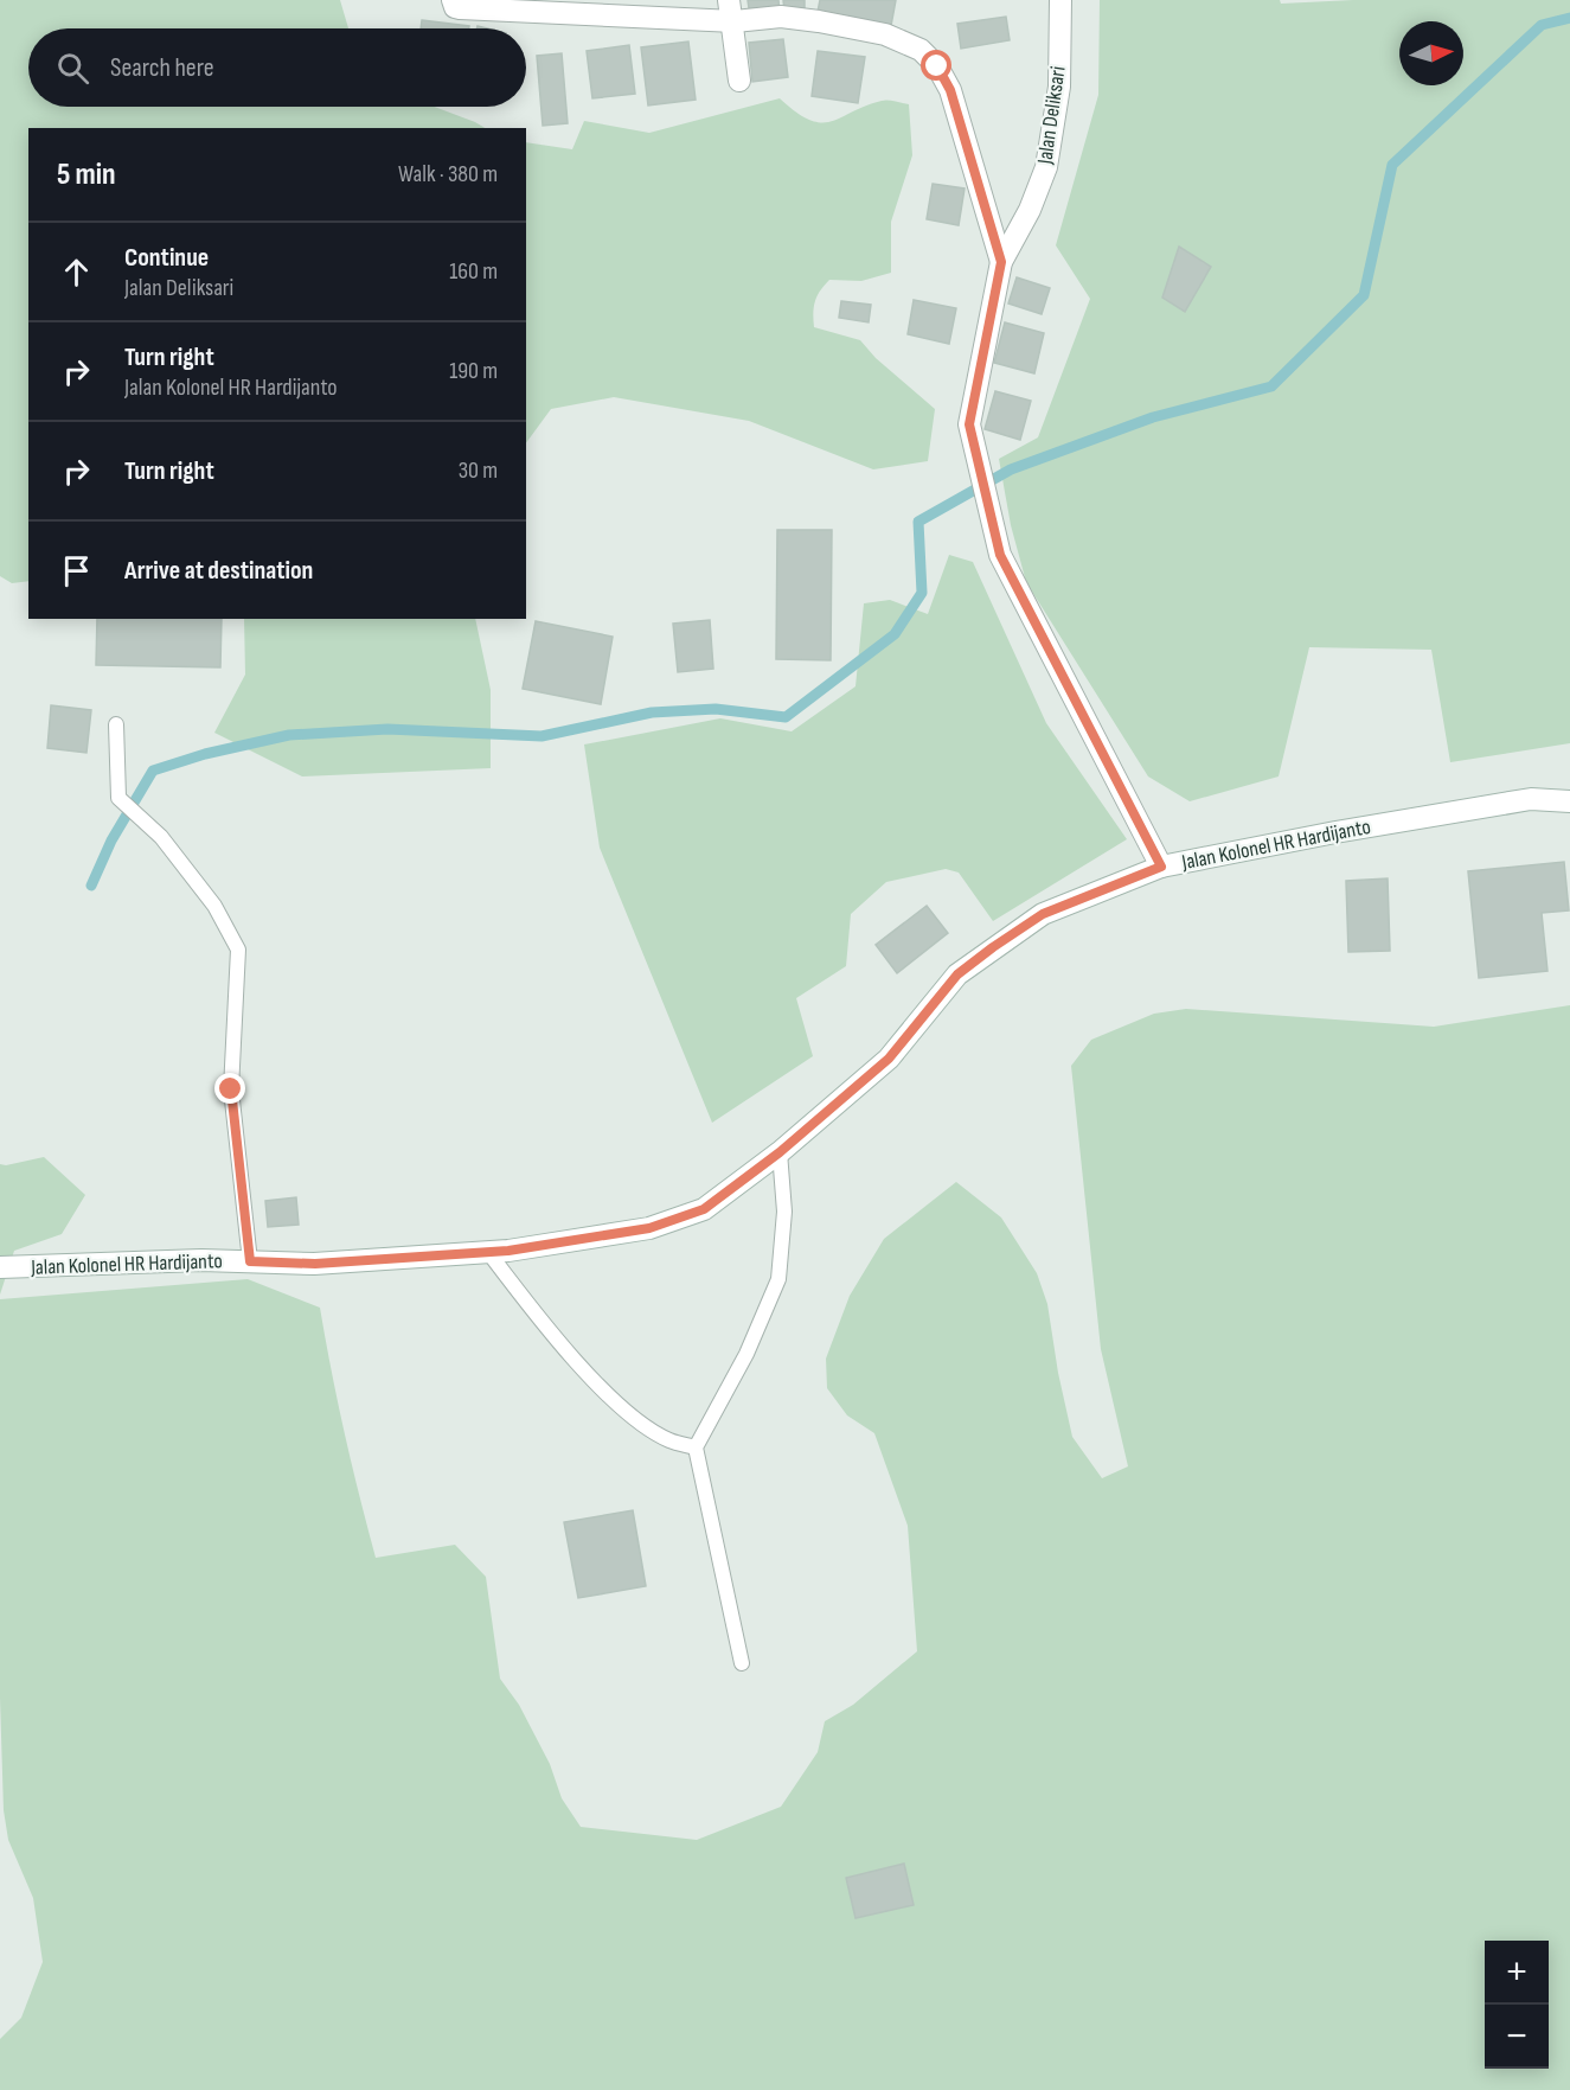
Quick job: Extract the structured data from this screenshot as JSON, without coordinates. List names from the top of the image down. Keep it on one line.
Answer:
{"streets":{"street":["Jalan Deliksari","Jalan Kolonel HR Hardijanto"]},"crossings":[["Jalan Deliksari","Jalan Kolonel HR Hardijanto"]],"north":"right","page":{"search":"Search here","heading":["5 min","Walk · 380 m"],"list":[["Continue","Jalan Deliksari","160 m"],["Turn right","Jalan Kolonel HR Hardijanto","190 m"],["Turn right","30 m"],"Arrive at destination"],"map_buttons":["+","−"]}}
